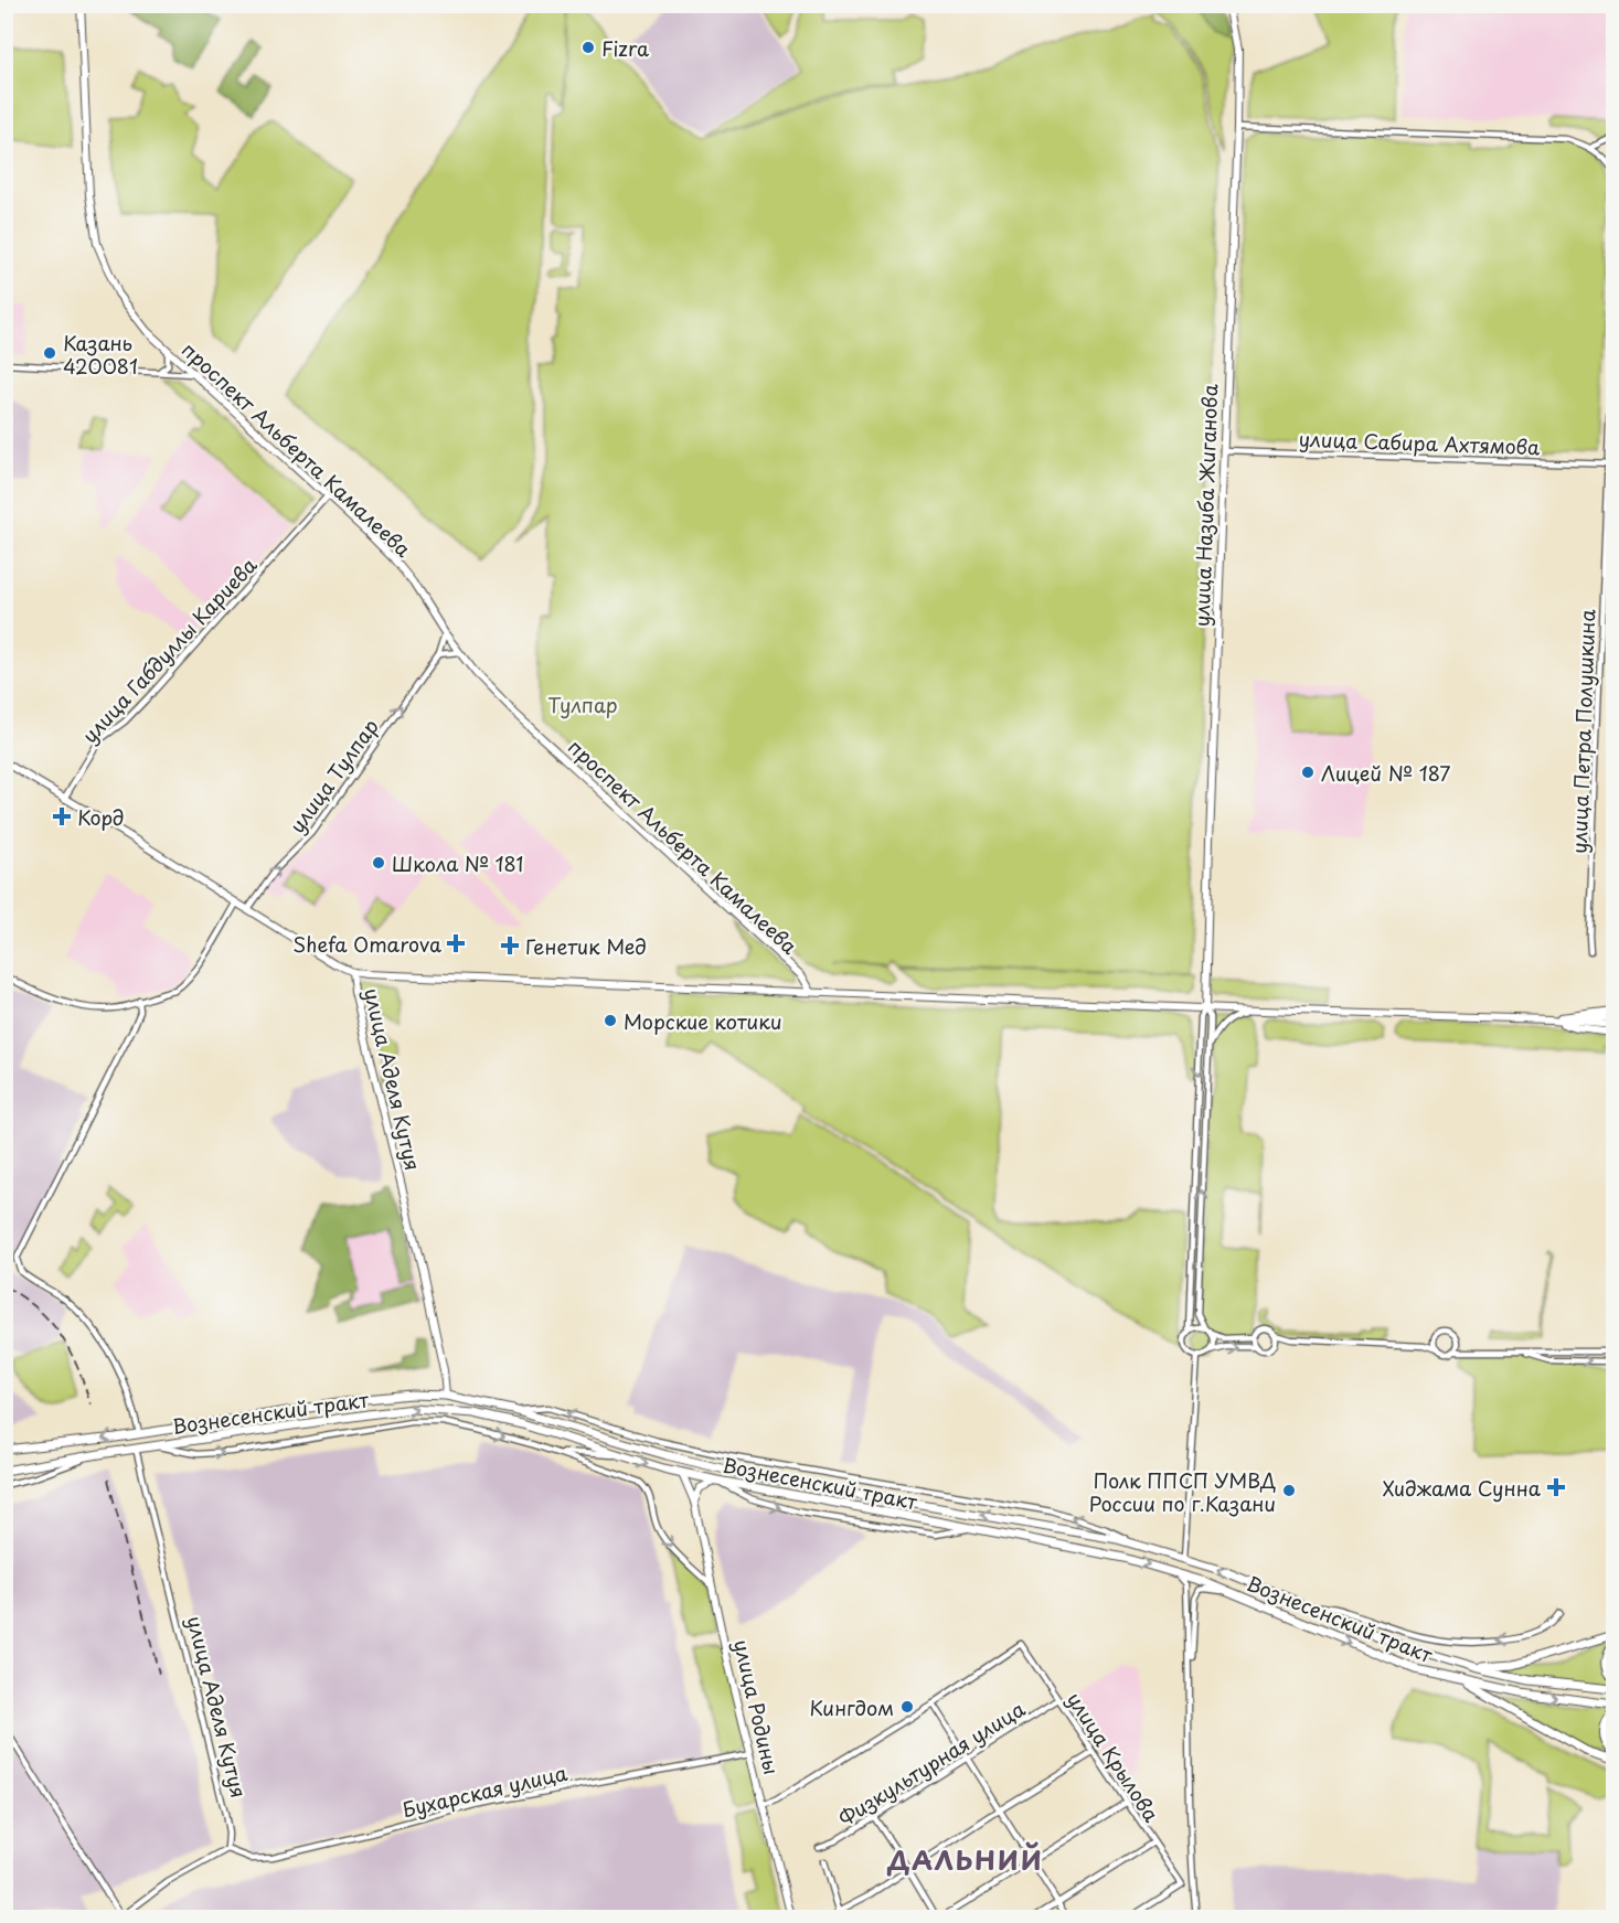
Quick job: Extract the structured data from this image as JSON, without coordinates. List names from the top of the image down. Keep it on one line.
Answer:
{"streets":{"main road":["проспект Альберта Камалеева","улица Назиба Жиганова","улица Аделя Кутуя","Вознесенский тракт","улица Родины"],"street":["улица Сабира Ахтямова","улица Габдуллы Кариева","улица Петра Полушкина","улица Тулпар","улица Крылова","Физкультурная улица","Бухарская улица"]},"crossings":[["улица Сабира Ахтямова","улица Назиба Жиганова"],["улица Сабира Ахтямова","улица Петра Полушкина"],["проспект Альберта Камалеева","улица Габдуллы Кариева"],["проспект Альберта Камалеева","улица Тулпар"],["улица Габдуллы Кариева","улица Аделя Кутуя"],["улица Тулпар","улица Аделя Кутуя"],["улица Аделя Кутуя","Вознесенский тракт"],["улица Аделя Кутуя","Бухарская улица"],["Вознесенский тракт","улица Родины"],["улица Родины","Бухарская улица"],["улица Крылова","Физкультурная улица"]],"one_way":["улица Тулпар"],"districts":["ДАЛЬНИЙ"],"parks":["Тулпар"],"places":{"other":["Fizra","Казань 420081","Лицей № 187","Школа № 181","Морские котики","Полк ППСП УМВД России по г.Казани","Кингдом"],"health":["Корд","Shefa Omarova","Генетик Мед","Хиджама Сунна"]}}
